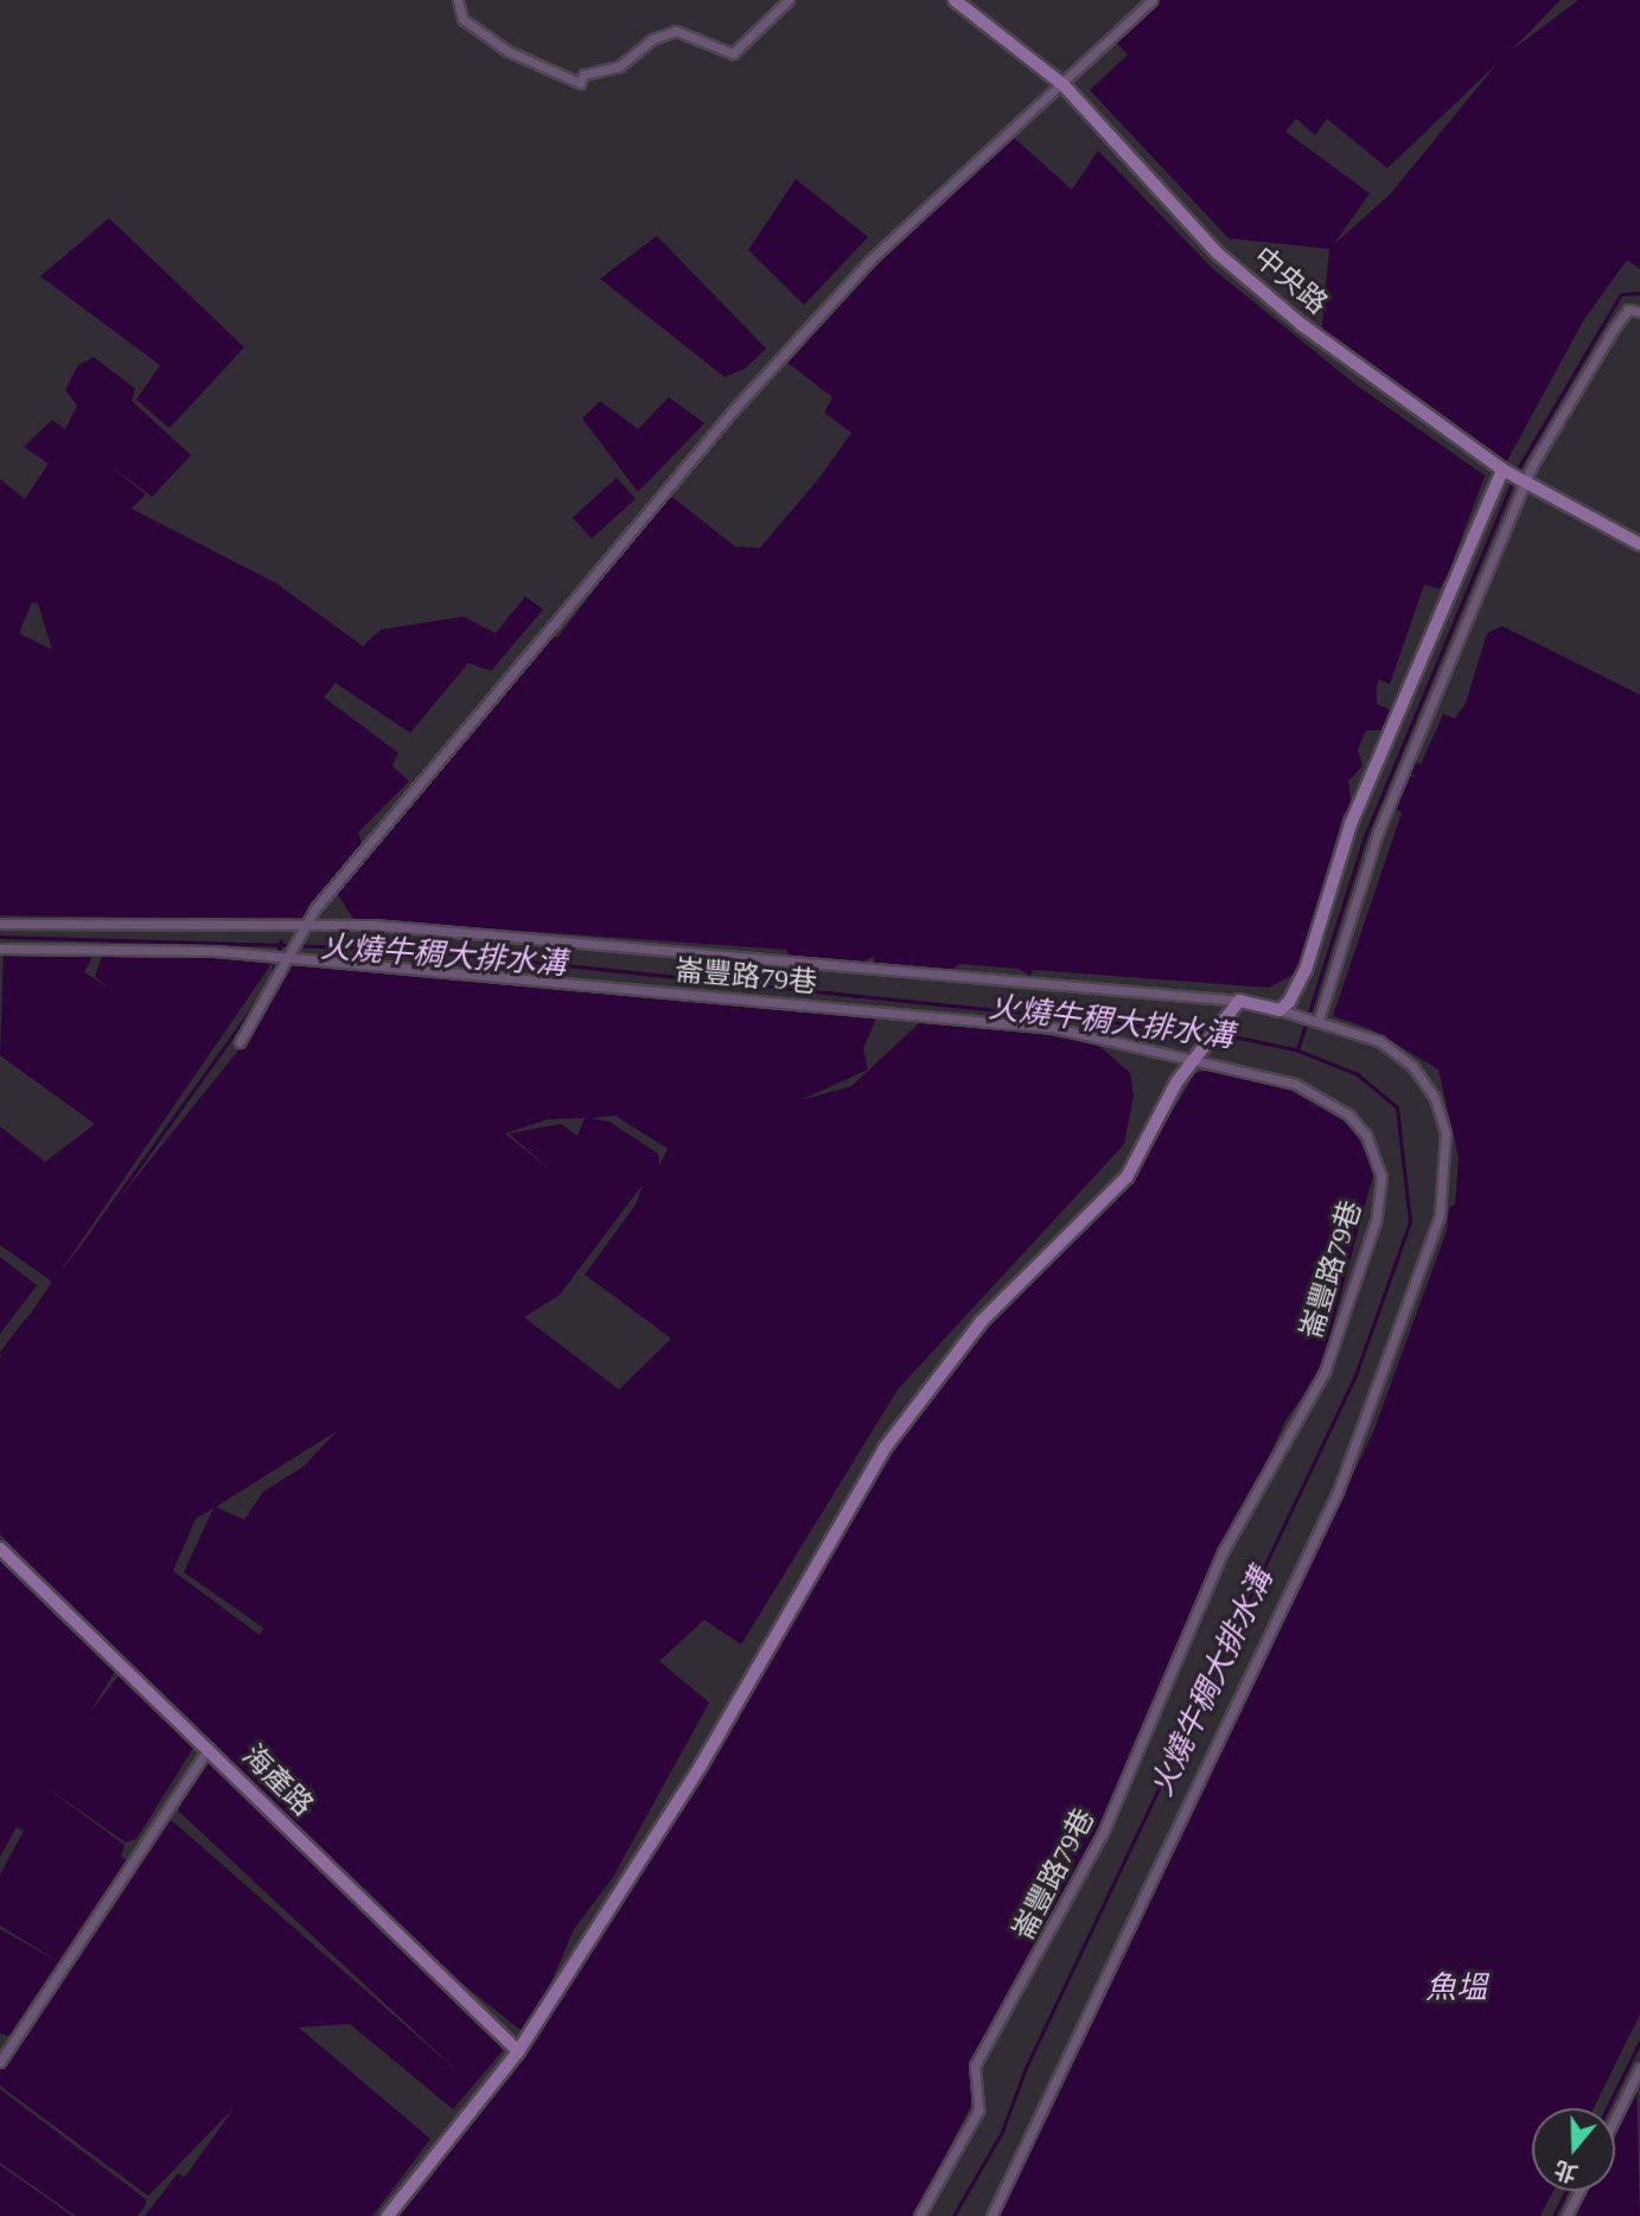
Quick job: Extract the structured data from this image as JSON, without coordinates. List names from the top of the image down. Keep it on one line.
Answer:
{"streets":{"street":["中央路","崙豐路79巷","海產路"]},"water":["火燒牛稠大排水溝","魚塭"],"north":"bottom"}
